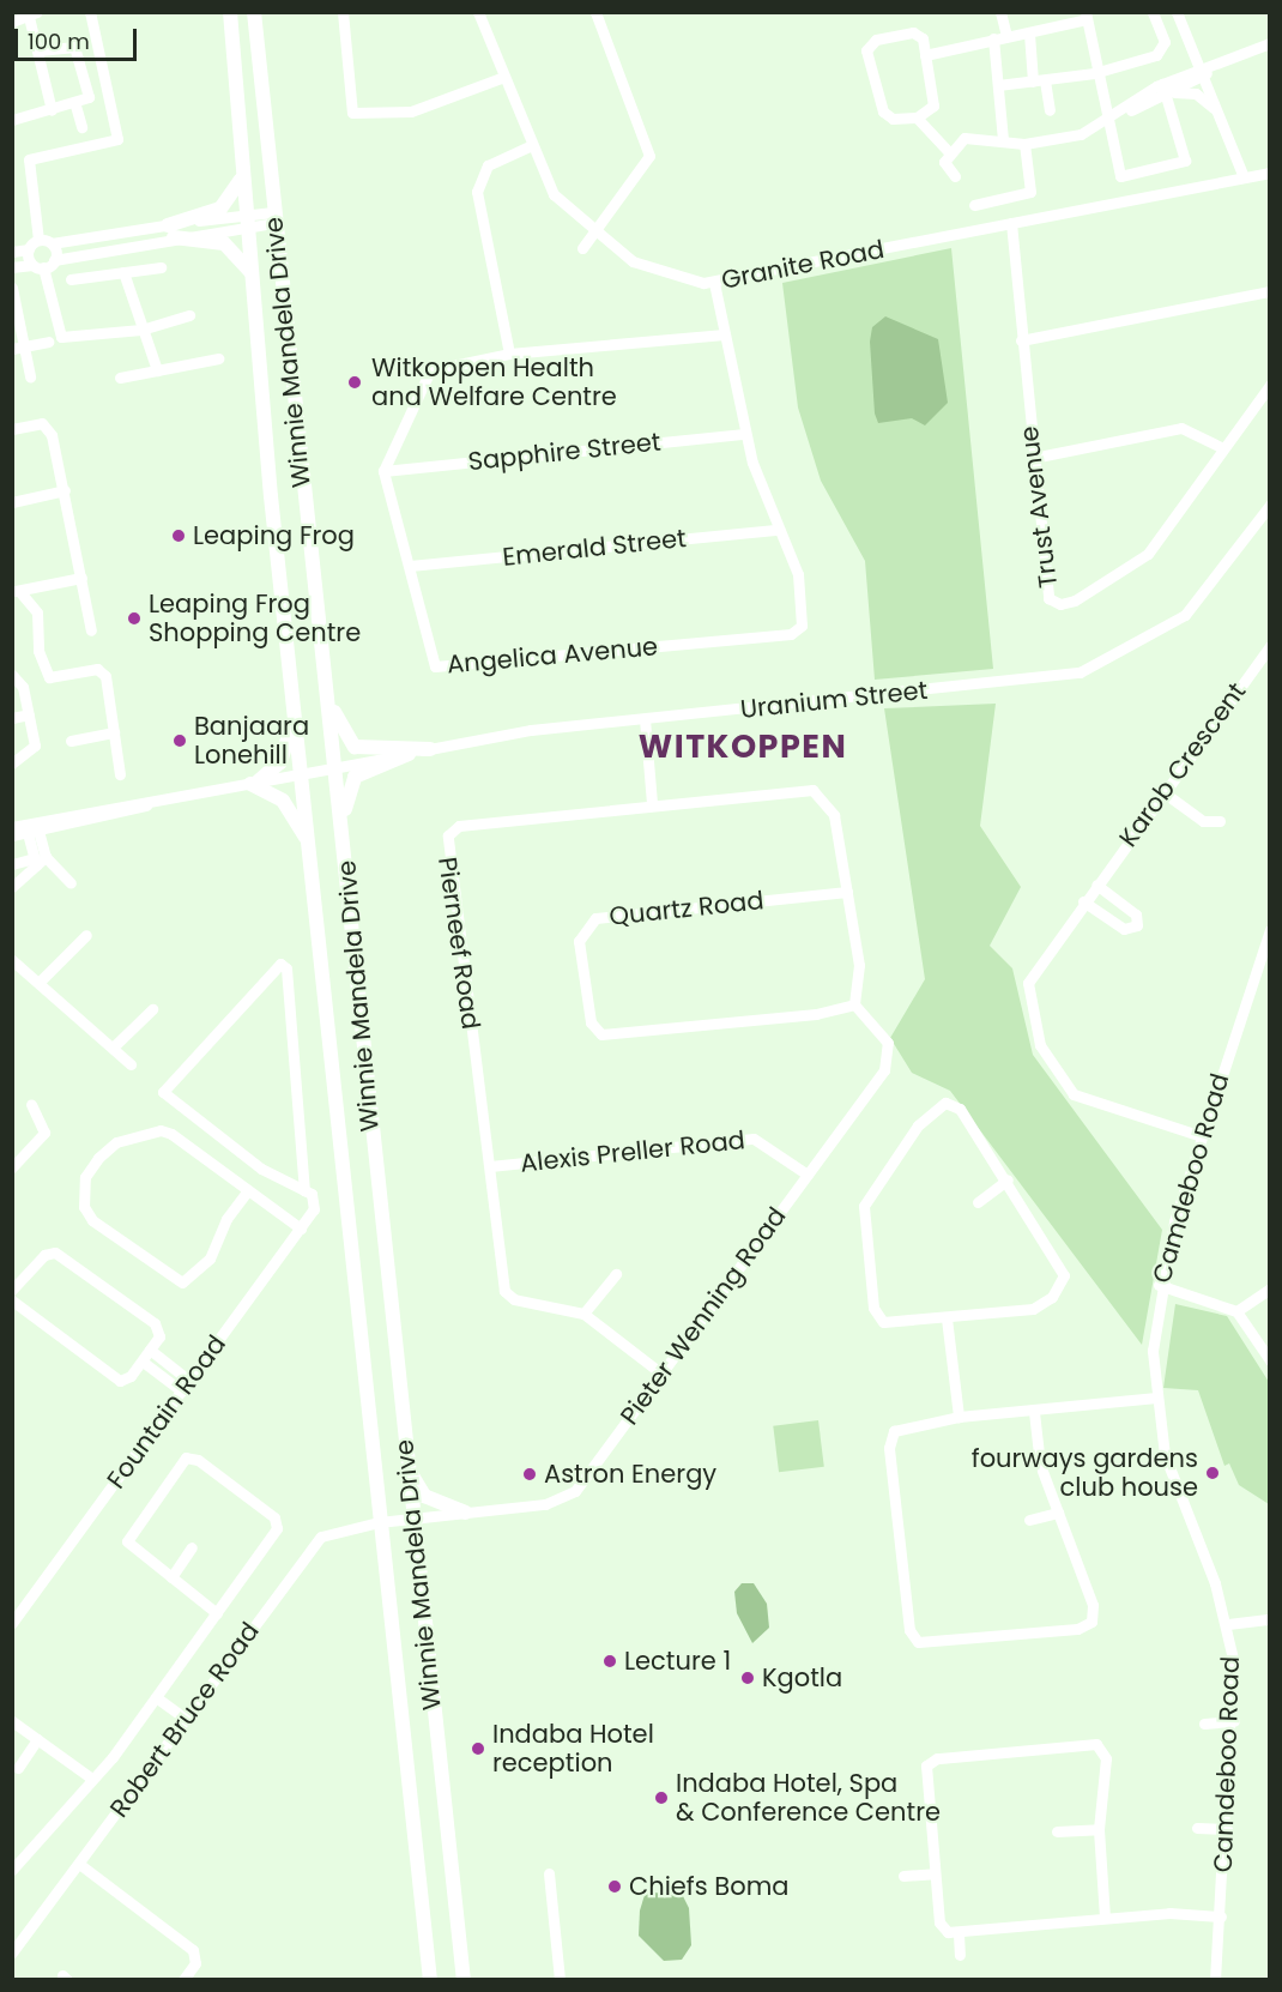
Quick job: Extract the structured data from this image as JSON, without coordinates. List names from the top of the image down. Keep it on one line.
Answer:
{"streets":{"main road":["Winnie Mandela Drive"],"street":["Granite Road","Sapphire Street","Trust Avenue","Emerald Street","Angelica Avenue","Uranium Street","Karob Crescent","Quartz Road","Pierneef Road","Alexis Preller Road","Camdeboo Road","Pieter Wenning Road","Fountain Road","Robert Bruce Road"]},"crossings":[["Granite Road","Trust Avenue"],["Granite Road","Angelica Avenue"],["Winnie Mandela Drive","Uranium Street"],["Winnie Mandela Drive","Pieter Wenning Road"],["Winnie Mandela Drive","Robert Bruce Road"],["Sapphire Street","Angelica Avenue"],["Emerald Street","Angelica Avenue"],["Karob Crescent","Camdeboo Road"],["Quartz Road","Pierneef Road"],["Quartz Road","Pieter Wenning Road"],["Pierneef Road","Alexis Preller Road"],["Pierneef Road","Pieter Wenning Road"],["Alexis Preller Road","Pieter Wenning Road"],["Pieter Wenning Road","Robert Bruce Road"]],"districts":["WITKOPPEN"],"places":["Witkoppen Health and Welfare Centre","Leaping Frog","Leaping Frog Shopping Centre","Banjaara Lonehill","fourways gardens club house","Astron Energy","Lecture 1","Kgotla","Indaba Hotel reception","Indaba Hotel, Spa & Conference Centre","Chiefs Boma"],"scale_bar":"100 m"}
